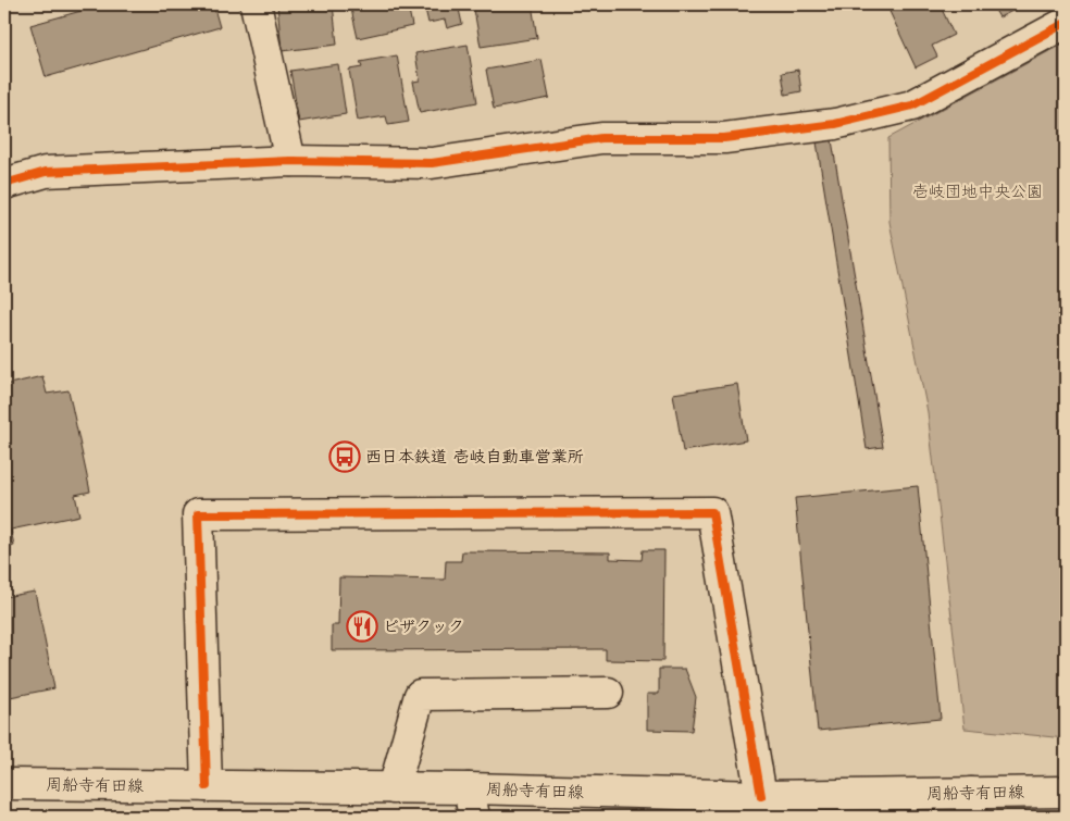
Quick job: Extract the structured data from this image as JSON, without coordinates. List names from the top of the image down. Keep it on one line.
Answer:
{"streets":{"street":["周船寺有田線"]},"parks":["壱岐団地中央公園"],"places":{"bus stop":["西日本鉄道 壱岐自動車営業所"],"restaurant":["ピザクック"]}}
